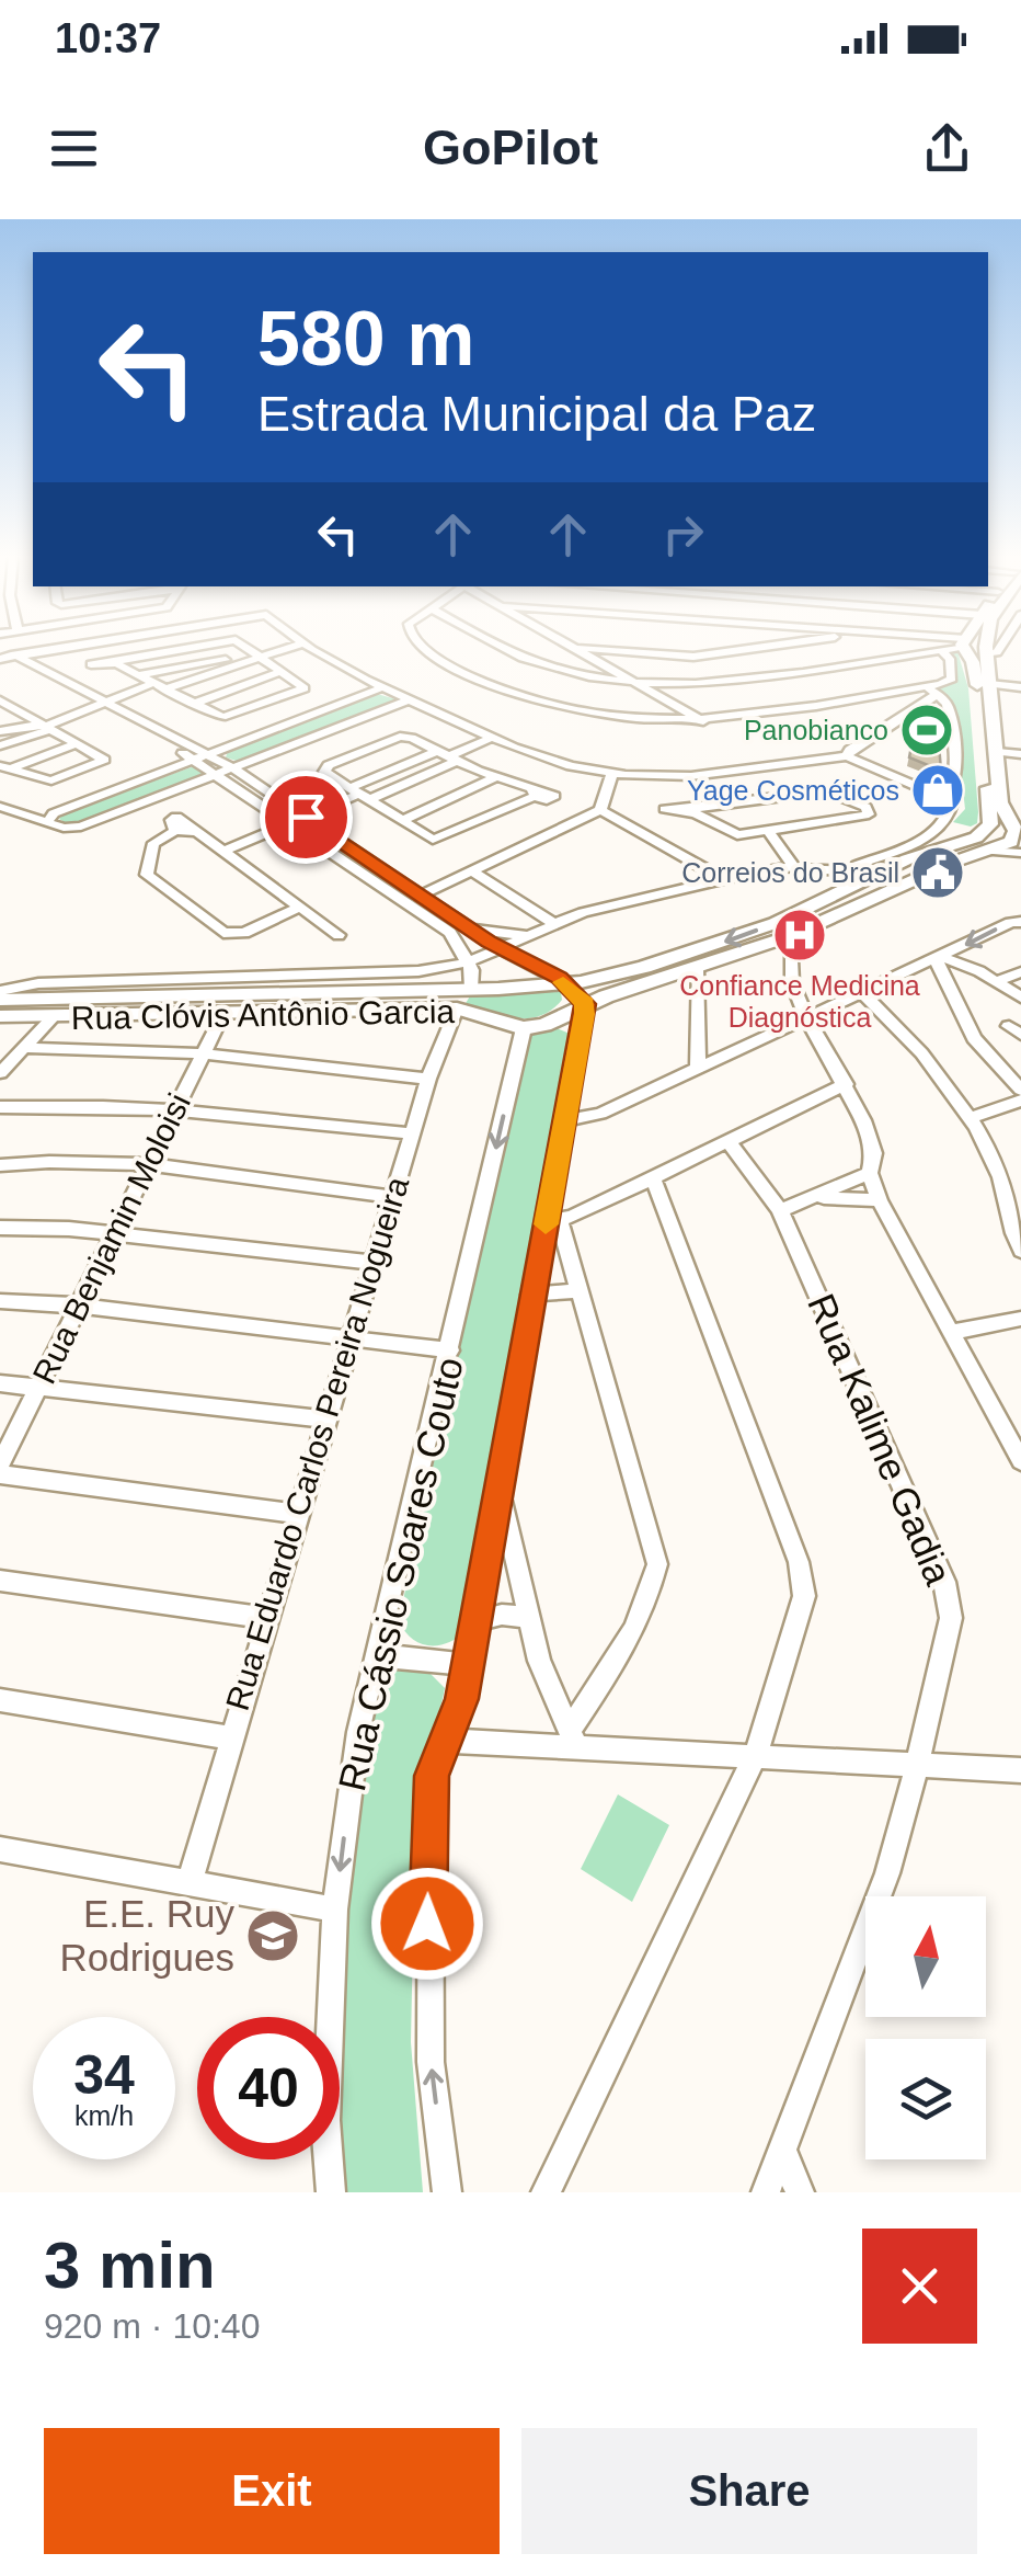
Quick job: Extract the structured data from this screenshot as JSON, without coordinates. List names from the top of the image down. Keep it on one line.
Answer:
{"streets":{"main road":["Rua Clóvis Antônio Garcia"],"street":["Rua Benjamin Moloisi","Rua Kalime Gadia","Rua Eduardo Carlos Pereira Nogueira","Rua Cássio Soares Couto"]},"crossings":[["Rua Clóvis Antônio Garcia","Rua Benjamin Moloisi"],["Rua Clóvis Antônio Garcia","Rua Eduardo Carlos Pereira Nogueira"],["Rua Clóvis Antônio Garcia","Rua Cássio Soares Couto"]],"places":{"sports":["Panobianco"],"shop":["Yage Cosméticos"],"public building":["Correios do Brasil"],"hospital":["Confiance Medicina Diagnóstica"],"school or university":["E.E. Ruy Rodrigues"]},"north":"top","page":{"status":"10:37","header":"GoPilot","turn":["580 m","Estrada Municipal da Paz"],"speed":"34 km/h","limit":"40","heading":["3 min","920 m · 10:40"],"buttons":["Exit","Share"]}}
